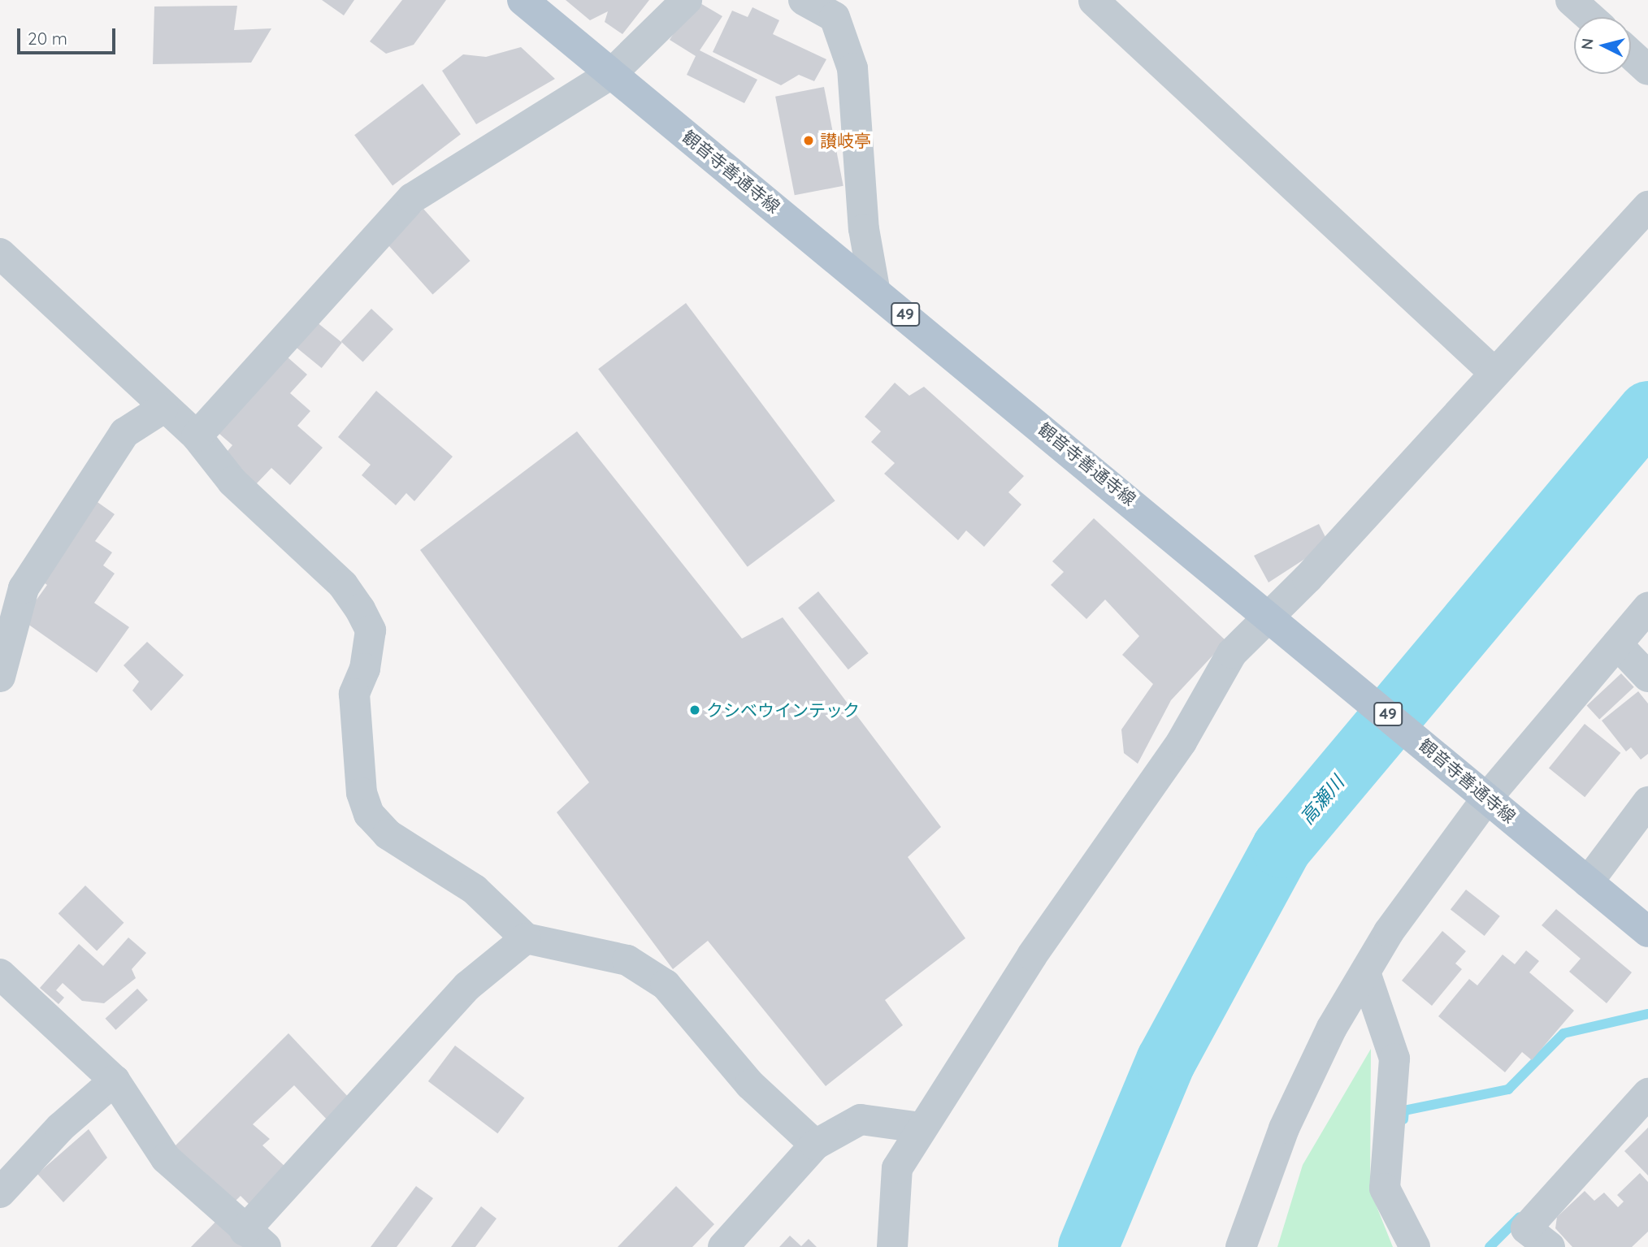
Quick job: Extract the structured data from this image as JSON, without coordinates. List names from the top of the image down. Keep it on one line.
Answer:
{"streets":{"main road":["観音寺善通寺線","49"]},"water":["高瀬川"],"places":["讃岐亭","クシベウインテック"],"scale_bar":"20 m","north":"left"}
